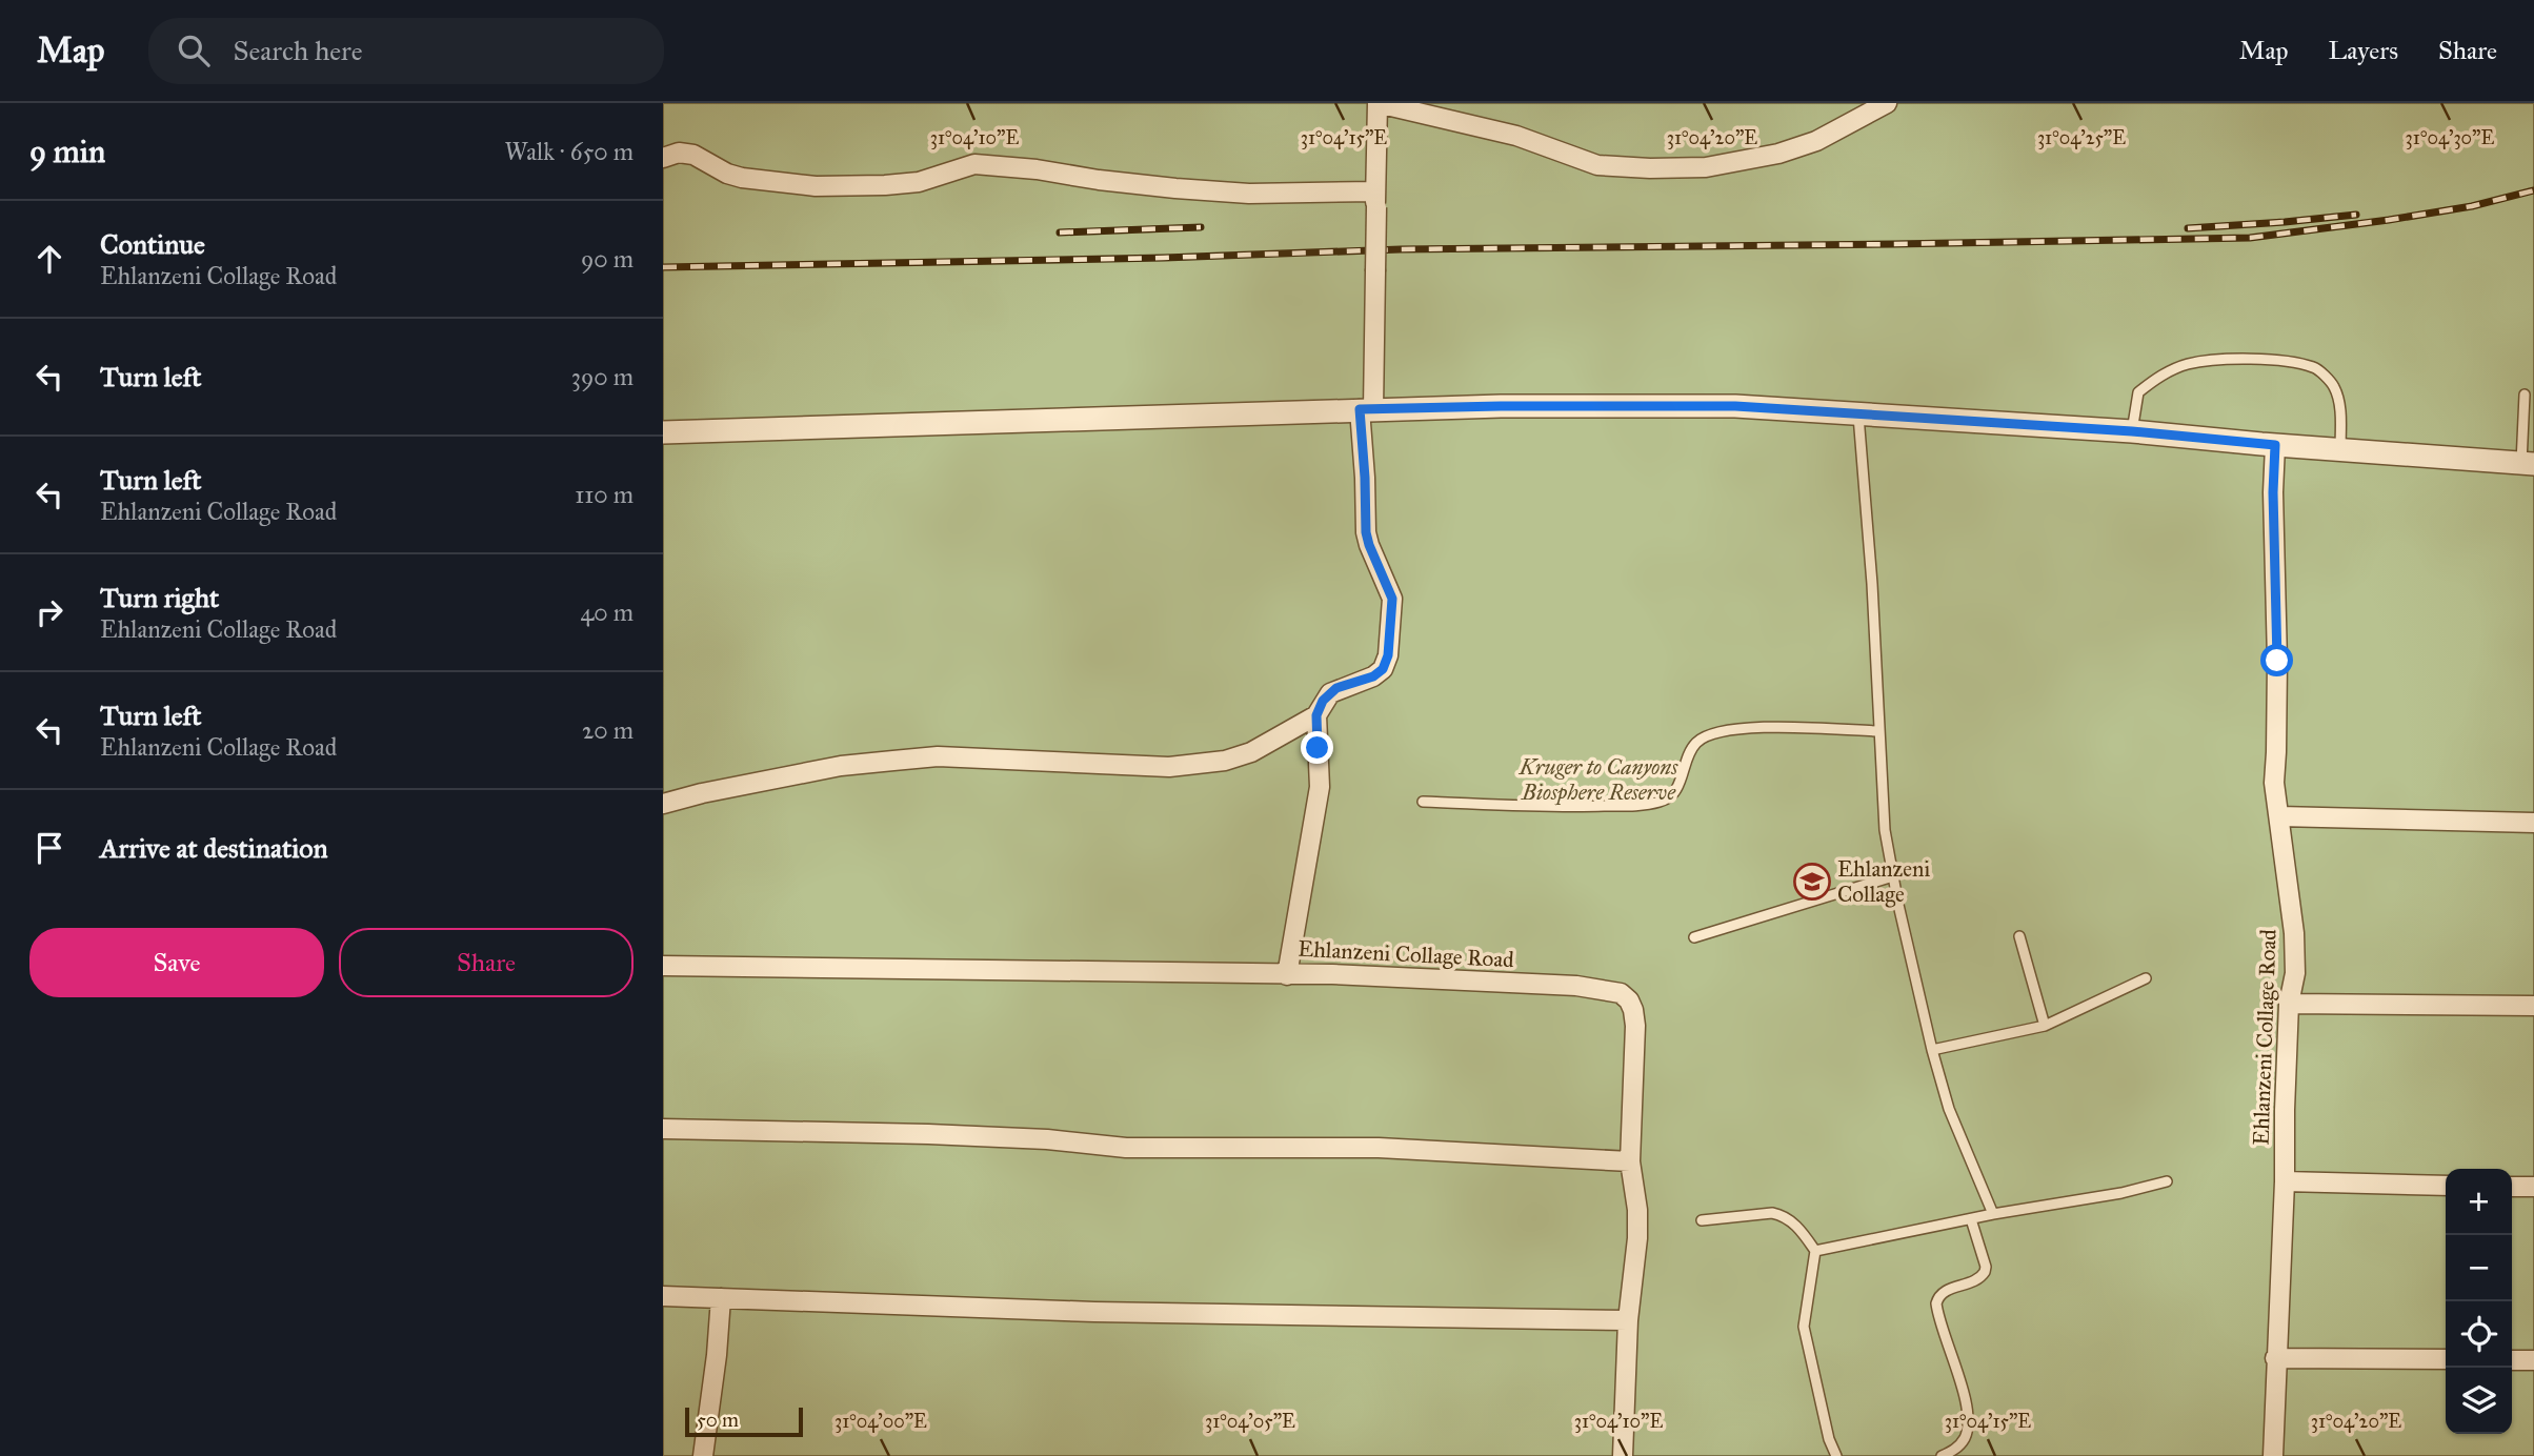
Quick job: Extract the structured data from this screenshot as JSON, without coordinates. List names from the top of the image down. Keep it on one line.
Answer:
{"streets":{"street":["Ehlanzeni Collage Road"]},"parks":["Kruger to Canyons Biosphere Reserve"],"places":{"school or university":["Ehlanzeni Collage"]},"scale_bar":"50 m","page":{"header":"Map","search":"Search here","nav":["Map","Layers","Share"],"heading":["9 min","Walk · 650 m"],"list":[["Continue","Ehlanzeni Collage Road","90 m"],["Turn left","390 m"],["Turn left","Ehlanzeni Collage Road","110 m"],["Turn right","Ehlanzeni Collage Road","40 m"],["Turn left","Ehlanzeni Collage Road","20 m"],"Arrive at destination"],"buttons":["Save","Share"],"map_buttons":["+","−"],"scale":"50 m"},"coordinates":["31°04'10\"E","31°04'15\"E","31°04'20\"E","31°04'25\"E","31°04'30\"E","31°04'00\"E","31°04'05\"E"]}
